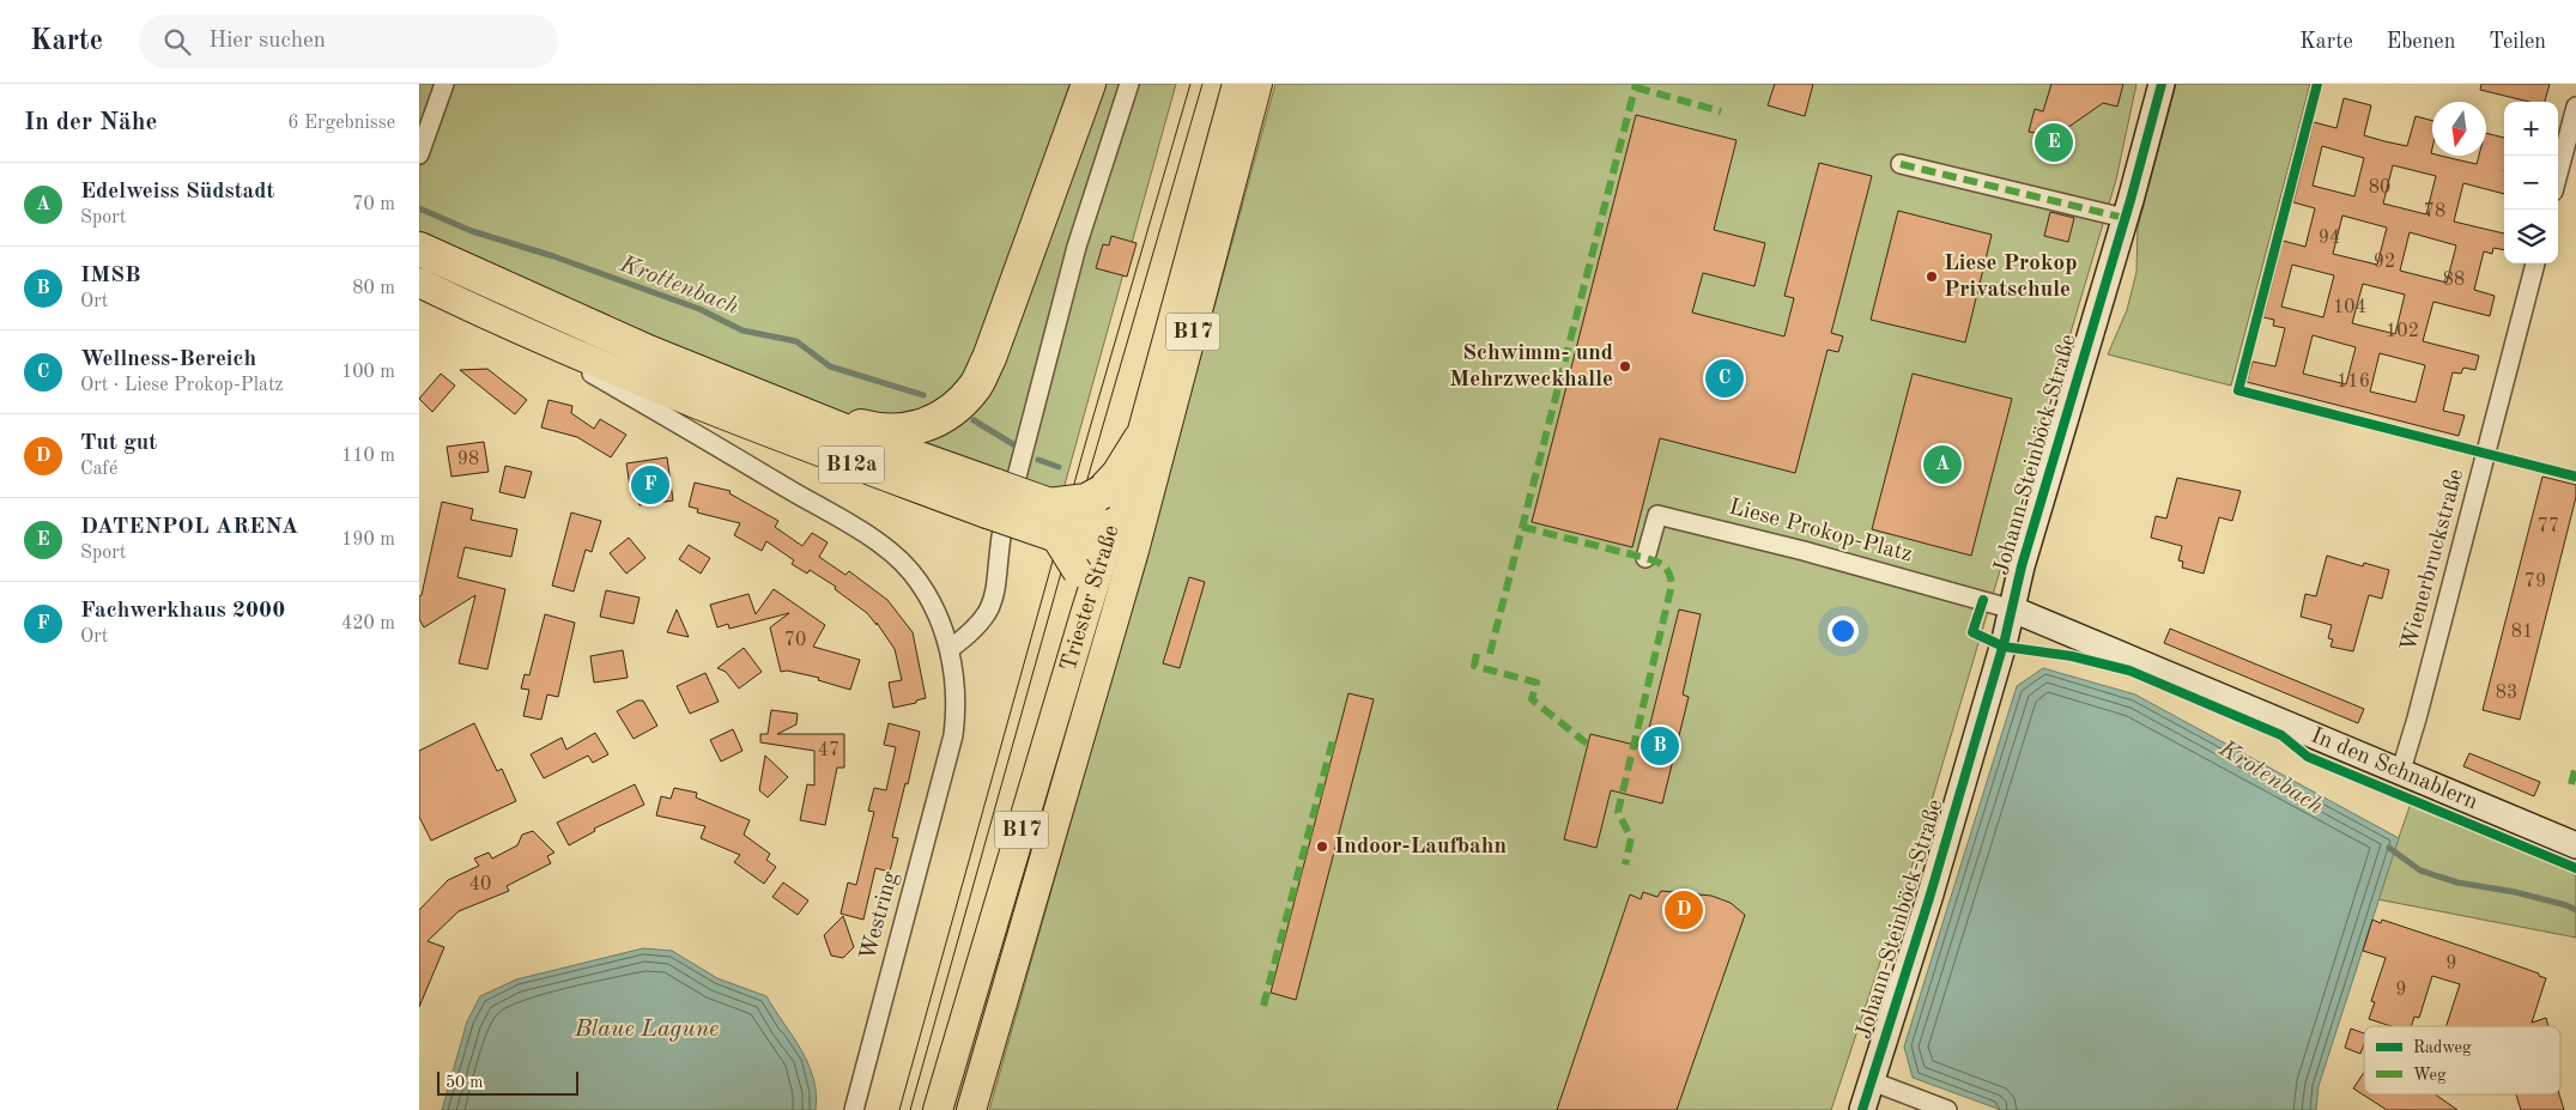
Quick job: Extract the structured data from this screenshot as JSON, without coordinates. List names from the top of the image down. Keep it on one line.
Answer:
{"streets":{"main road":["B17","B12a","Triester Straße"],"street":["Johann-Steinböck-Straße","Liese Prokop-Platz","Wienerbruckstraße","In den Schnablern","Westring"]},"crossings":[["Johann-Steinböck-Straße","Liese Prokop-Platz"],["Johann-Steinböck-Straße","In den Schnablern"],["B12a","Triester Straße"],["B12a","Westring"],["Liese Prokop-Platz","In den Schnablern"],["Wienerbruckstraße","In den Schnablern"]],"water":["Krottenbach","Krotenbach","Blaue Lagune"],"places":["Liese Prokop Privatschule","Schwimm- und Mehrzweckhalle","Indoor-Laufbahn"],"house_numbers":["80","78","94","92","88","104","102","116","98","77","79","81","70","83","47","40","9","9"],"legend":["Radweg","Weg"],"scale_bar":"50 m","north":"bottom","page":{"header":"Karte","search":"Hier suchen","nav":["Karte","Ebenen","Teilen"],"heading":["In der Nähe","6 Ergebnisse"],"map_buttons":["+","−"],"pins":["E","C","A","F","B","D"],"list":[{"mark":"A","name":"Edelweiss Südstadt","note":"Sport","value":"70 m"},{"mark":"B","name":"IMSB","note":"Ort","value":"80 m"},{"mark":"C","name":"Wellness-Bereich","note":"Ort · Liese Prokop-Platz","value":"100 m"},{"mark":"D","name":"Tut gut","note":"Café","value":"110 m"},{"mark":"E","name":"DATENPOL ARENA","note":"Sport","value":"190 m"},{"mark":"F","name":"Fachwerkhaus 2000","note":"Ort","value":"420 m"}],"scale":"50 m"}}
